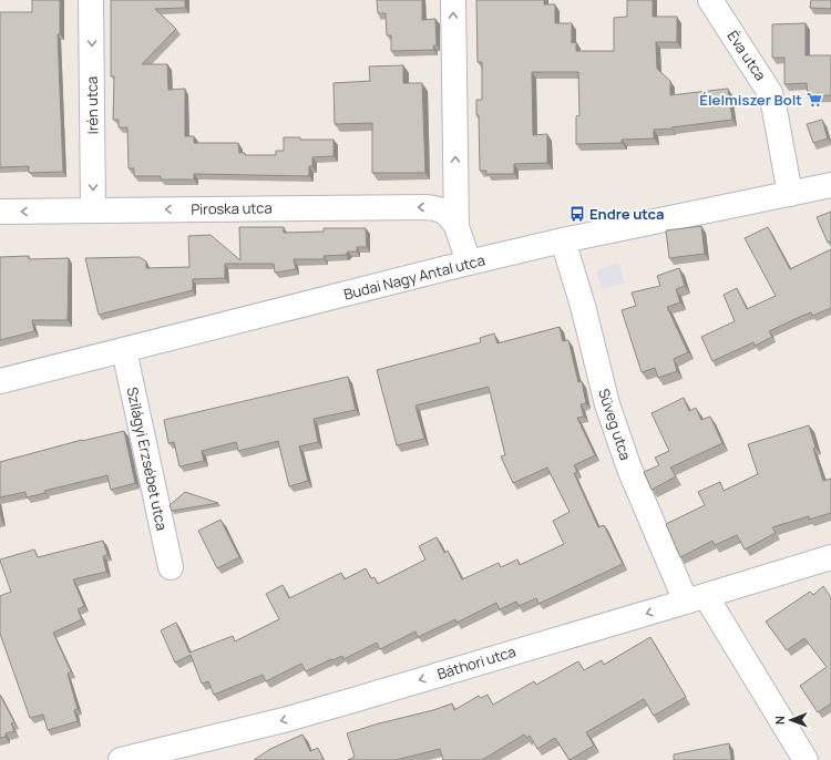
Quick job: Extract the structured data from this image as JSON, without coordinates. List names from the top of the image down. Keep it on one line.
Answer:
{"streets":{"street":["Éva utca","Irén utca","Piroska utca","Budai Nagy Antal utca","Süveg utca","Szilágyi Erzsébet utca","Báthori utca"]},"crossings":[["Éva utca","Budai Nagy Antal utca"],["Irén utca","Piroska utca"],["Budai Nagy Antal utca","Süveg utca"],["Budai Nagy Antal utca","Szilágyi Erzsébet utca"],["Süveg utca","Báthori utca"]],"one_way":["Irén utca","Piroska utca","Báthori utca"],"places":{"supermarket":["Élelmiszer Bolt"],"bus stop":["Endre utca"]},"north":"left"}
